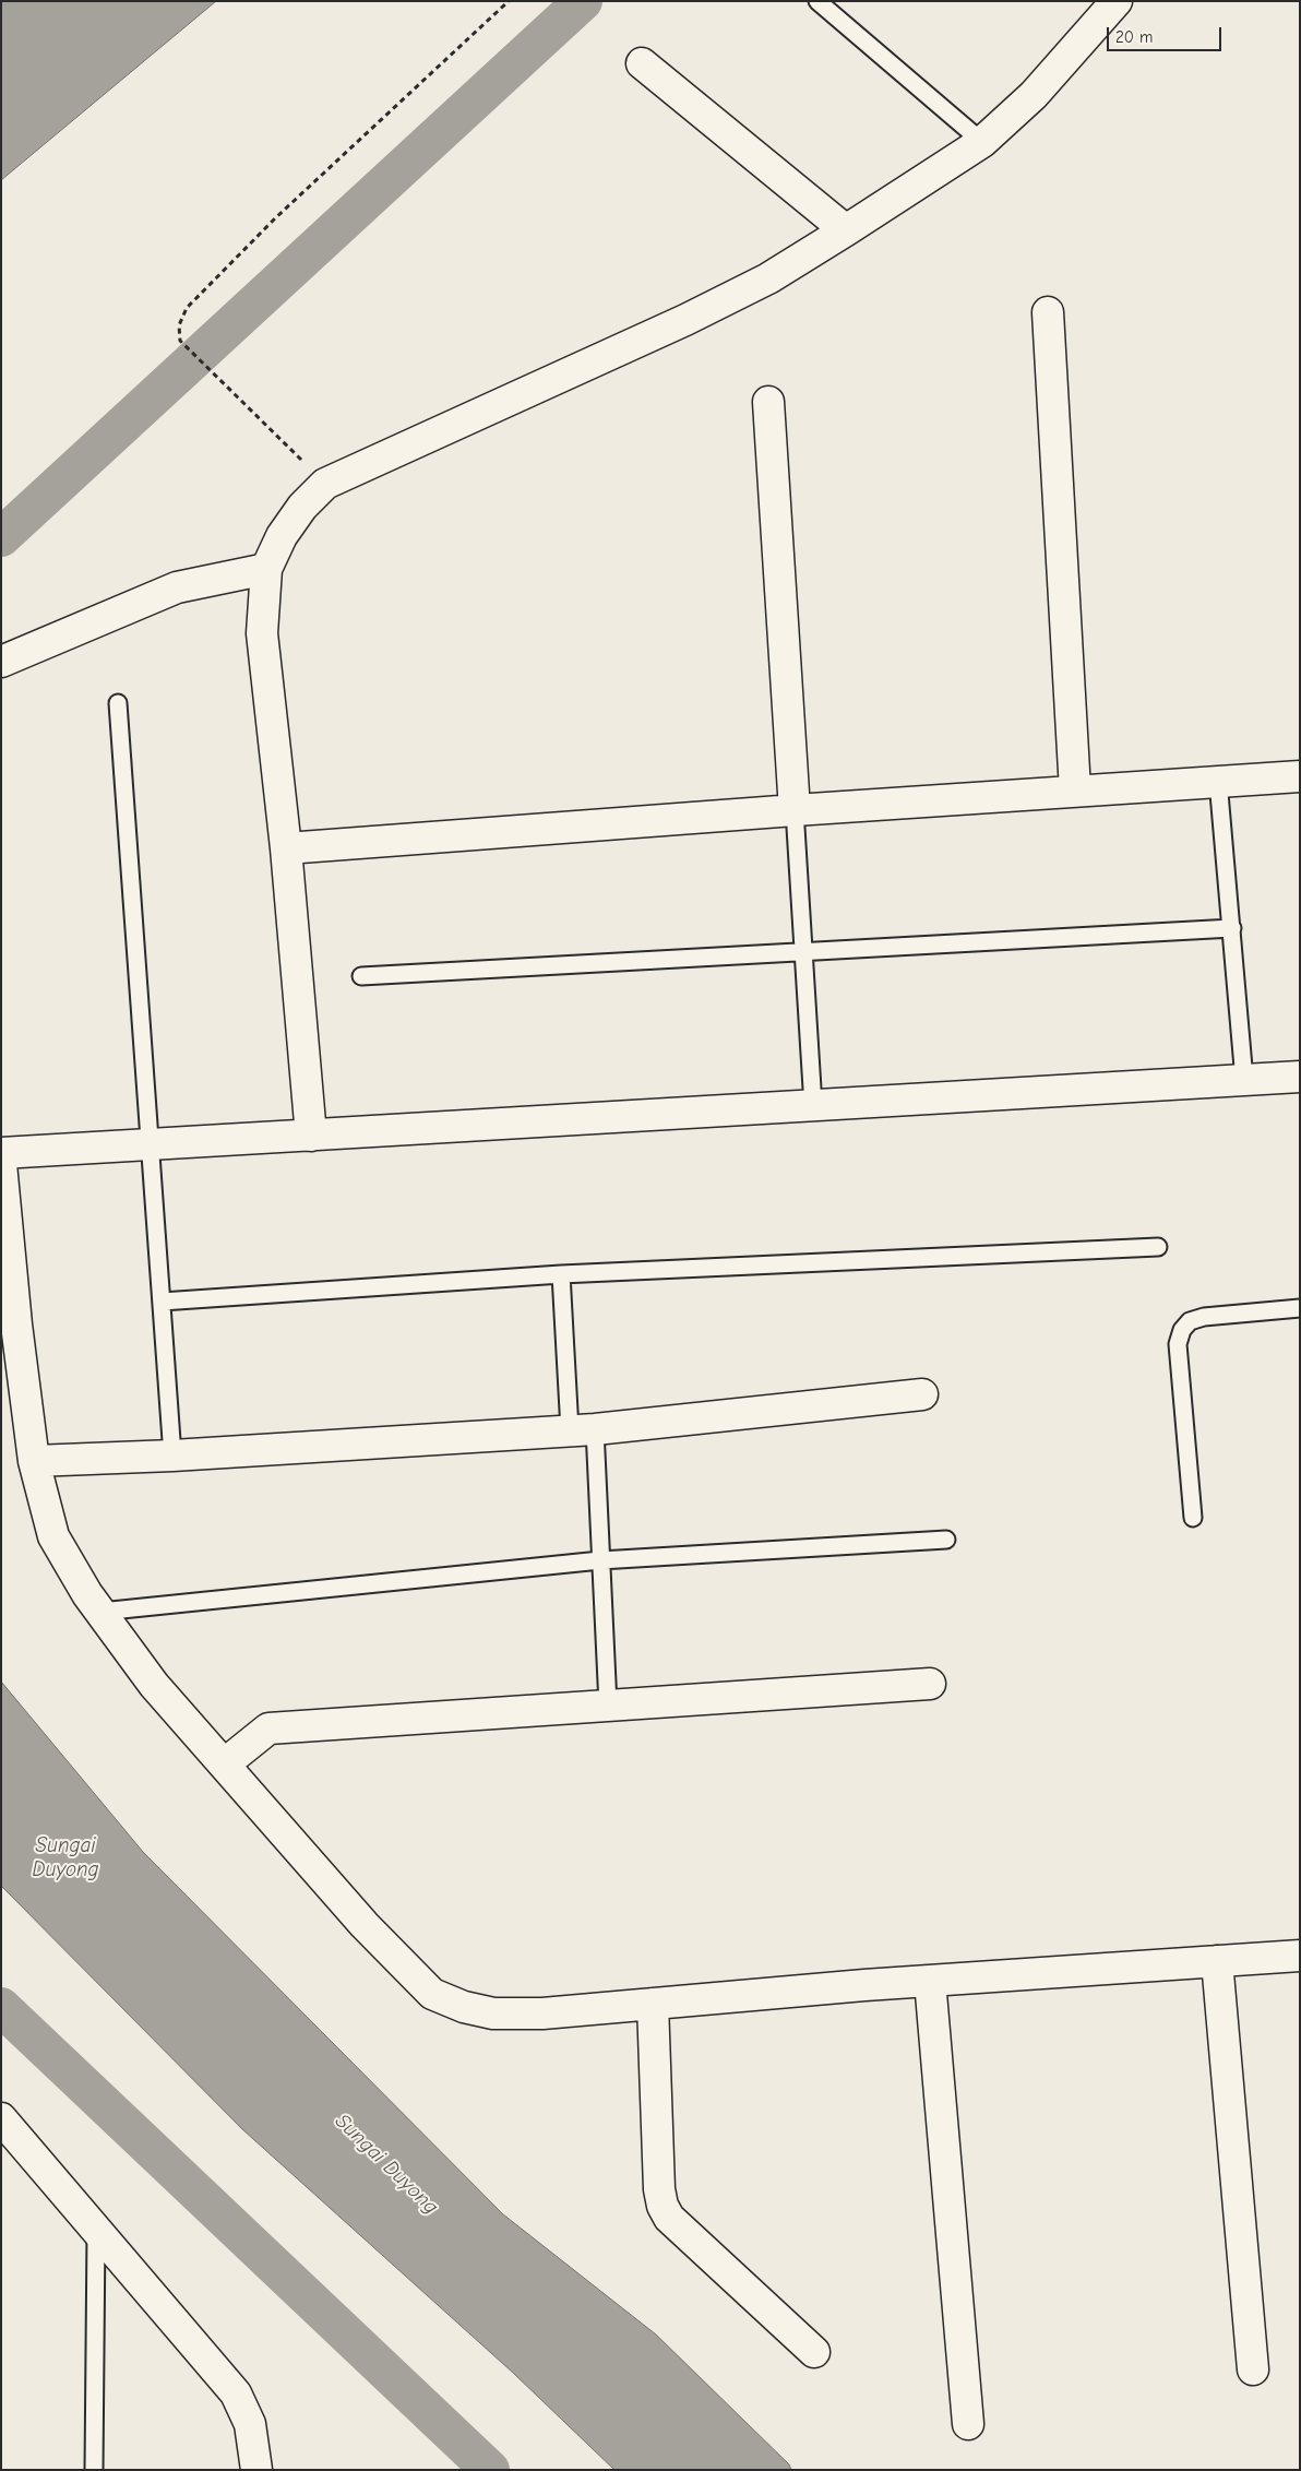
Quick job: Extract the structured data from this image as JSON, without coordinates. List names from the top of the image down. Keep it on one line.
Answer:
{"water":["Sungai Duyong"],"scale_bar":"20 m"}
